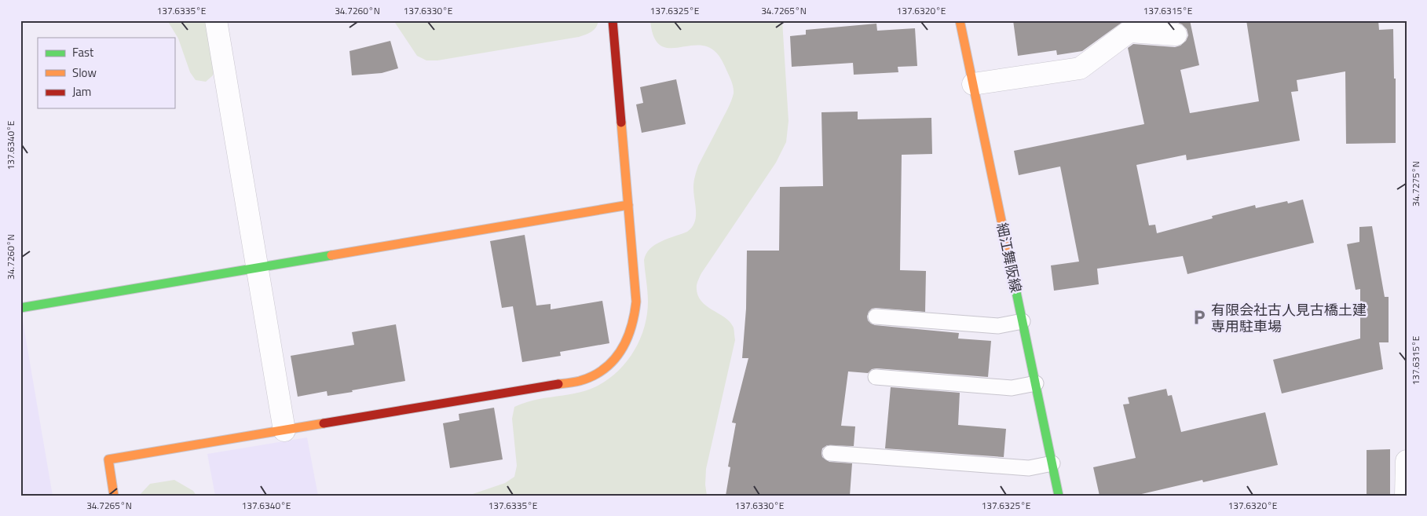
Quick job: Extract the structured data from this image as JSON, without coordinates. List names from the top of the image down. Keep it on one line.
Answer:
{"streets":{"street":["細江舞阪線"]},"places":{"parking":["有限会社古人見古橋土建 専用駐車場"]},"legend":["Fast","Slow","Jam"],"coordinates":["137.6335°E","34.7260°N","137.6330°E","137.6325°E","34.7265°N","137.6320°E","137.6315°E","137.6340°E","34.7275°N"]}
